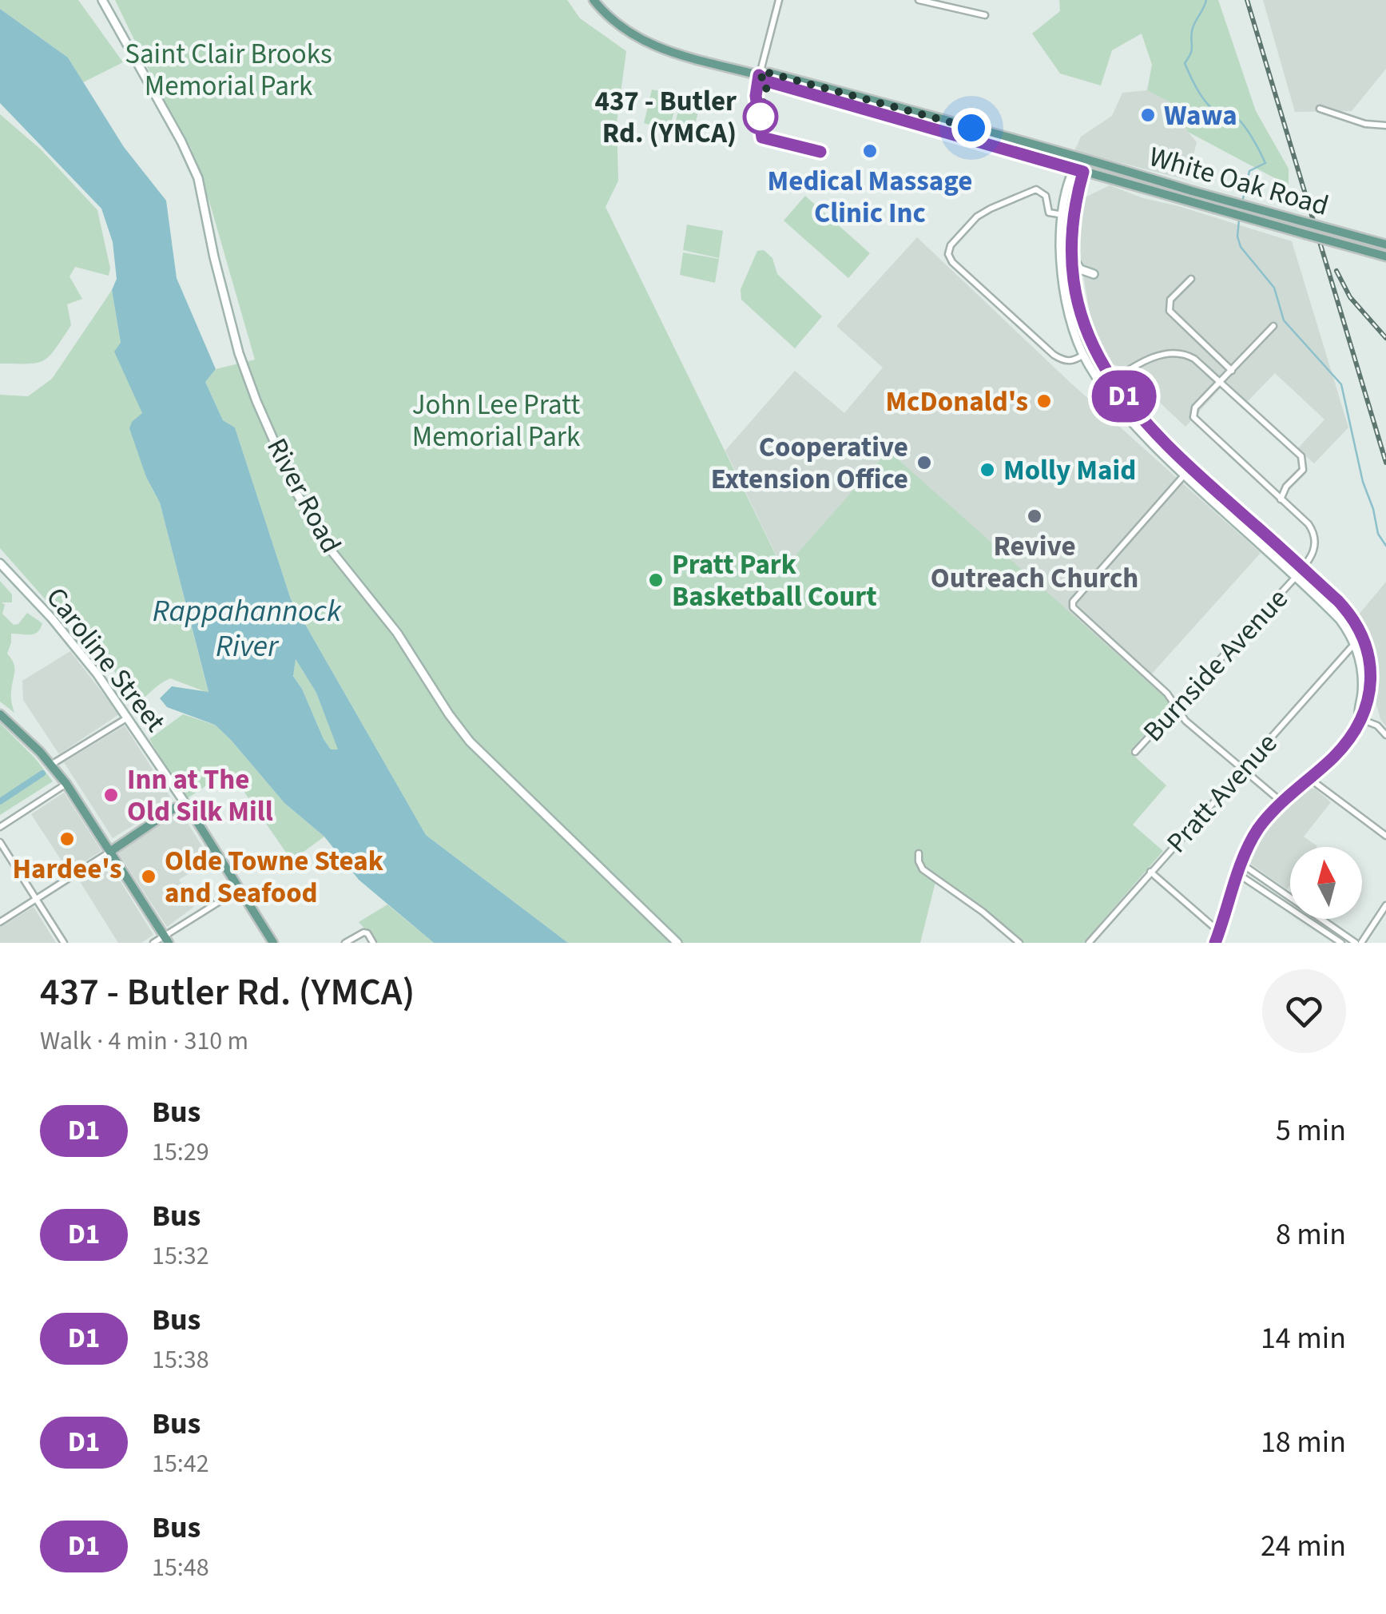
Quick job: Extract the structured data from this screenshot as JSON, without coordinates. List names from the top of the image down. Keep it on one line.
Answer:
{"streets":{"main road":["White Oak Road","River Road","Caroline Street"],"street":["Burnside Avenue","Pratt Avenue"]},"water":["Rappahannock River"],"parks":["Saint Clair Brooks Memorial Park","John Lee Pratt Memorial Park"],"places":["Wawa","437 - Butler Rd. (YMCA)","Medical Massage Clinic Inc","McDonald's","Cooperative Extension Office","Molly Maid","Revive Outreach Church","Pratt Park Basketball Court","Inn at The Old Silk Mill","Hardee's","Olde Towne Steak and Seafood"],"lines":["bus line D1"],"north":"top","page":{"on_map":"D1","heading":["437 - Butler Rd. (YMCA)","Walk · 4 min · 310 m"],"list":[{"mark":"D1","name":"Bus","note":"15:29","value":"5 min"},{"mark":"D1","name":"Bus","note":"15:32","value":"8 min"},{"mark":"D1","name":"Bus","note":"15:38","value":"14 min"},{"mark":"D1","name":"Bus","note":"15:42","value":"18 min"},{"mark":"D1","name":"Bus","note":"15:48","value":"24 min"}]}}
